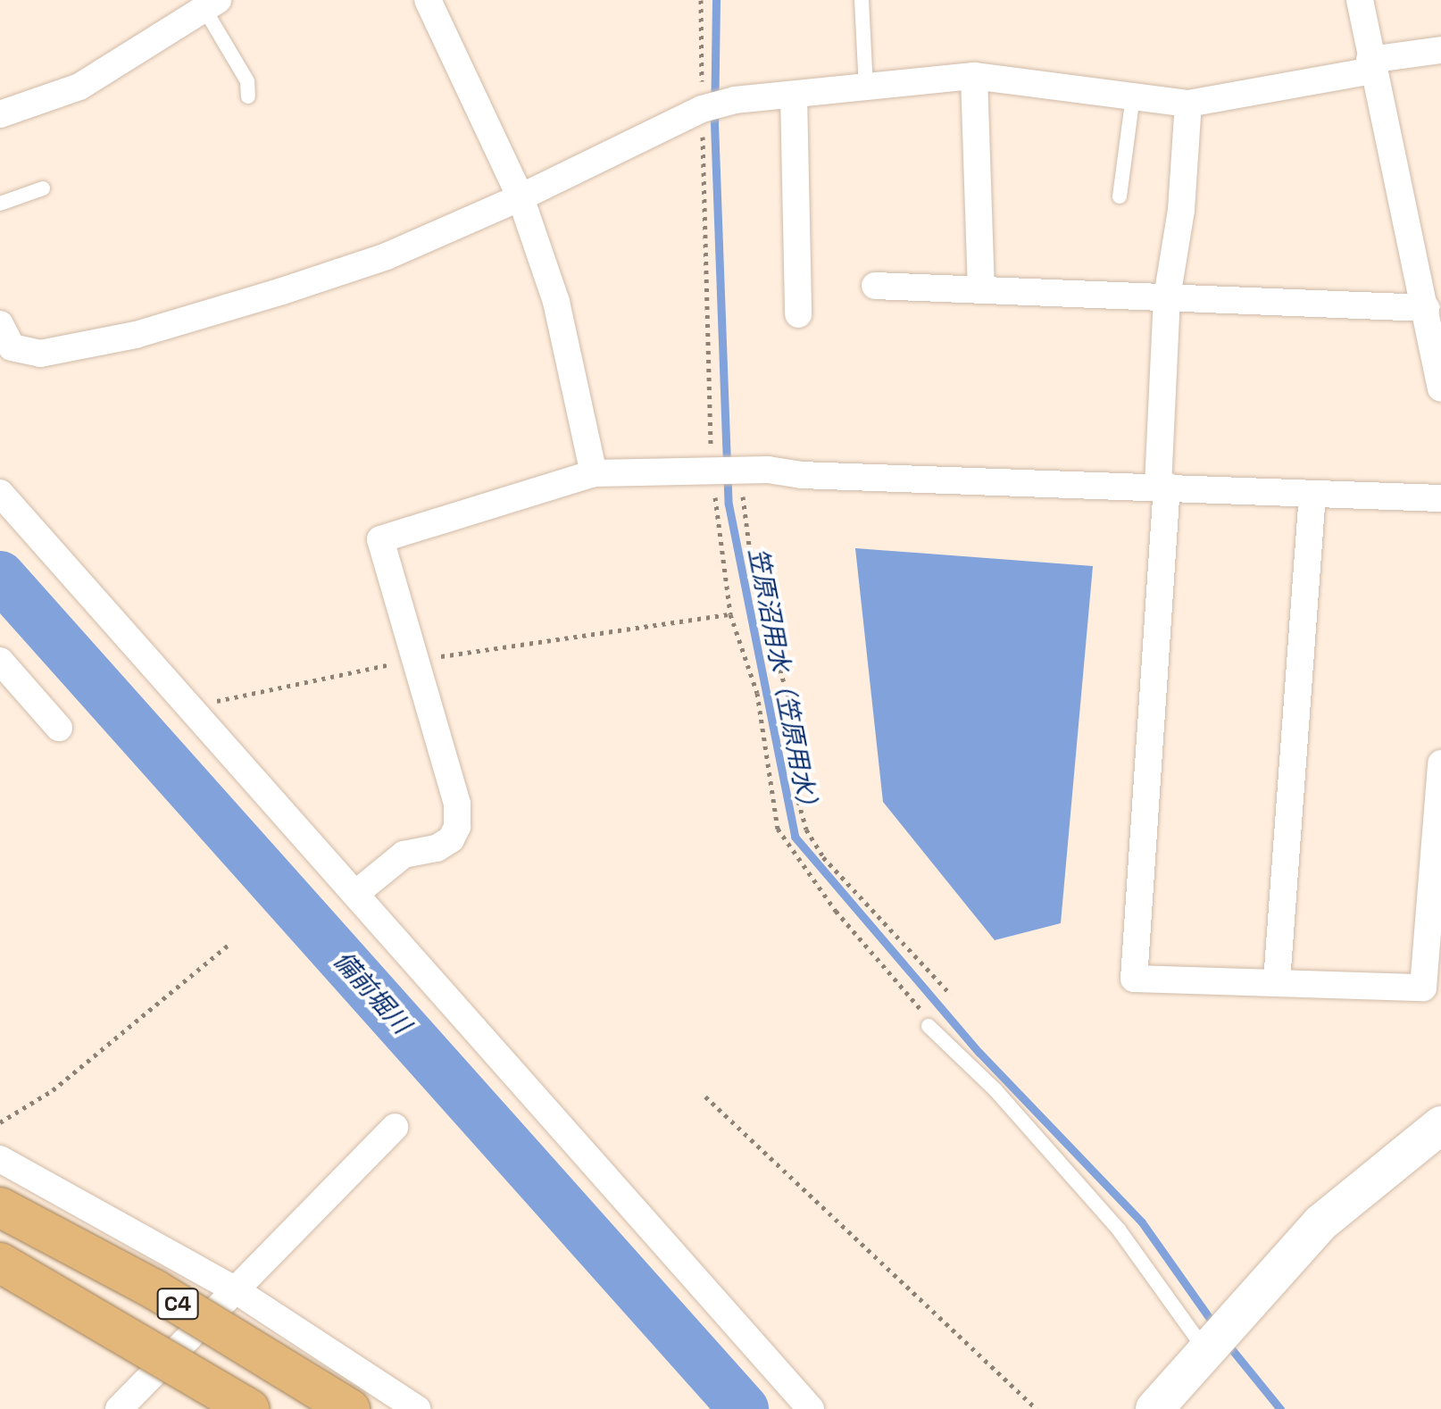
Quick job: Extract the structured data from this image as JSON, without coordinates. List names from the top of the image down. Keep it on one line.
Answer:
{"streets":{"highway":["C4"]},"water":["笠原沼用水（笠原用水）","備前堀川"]}
